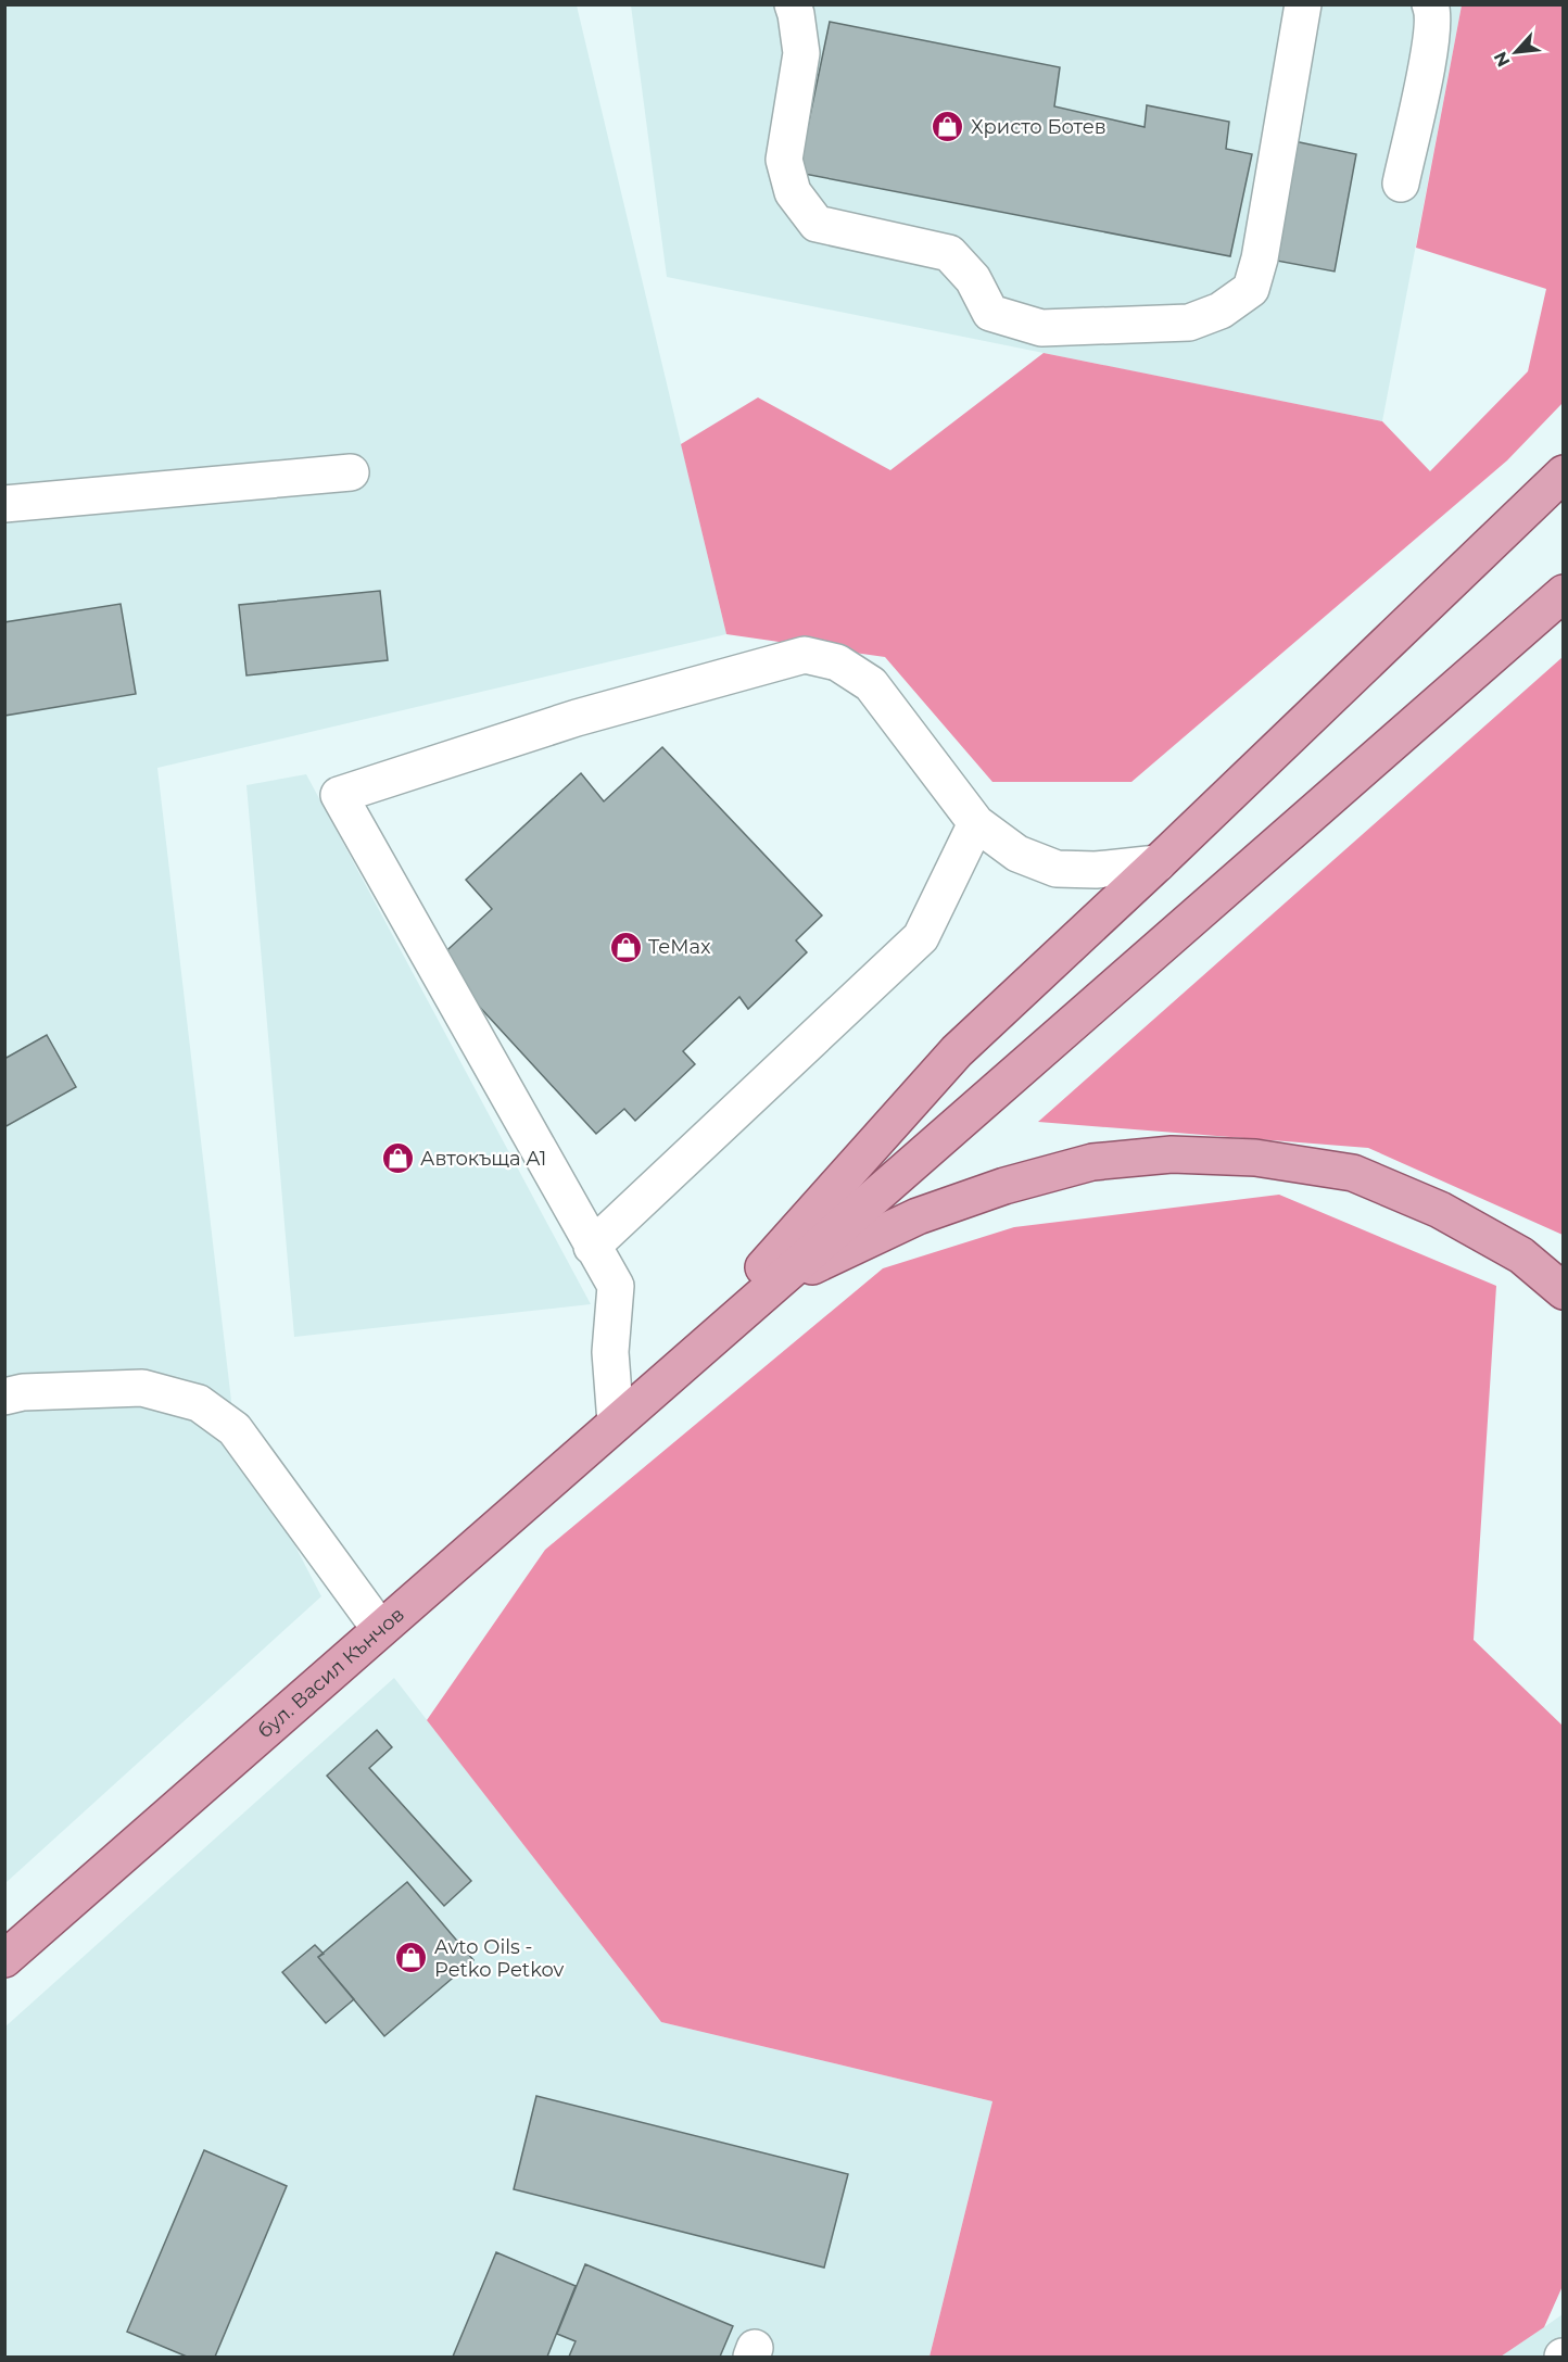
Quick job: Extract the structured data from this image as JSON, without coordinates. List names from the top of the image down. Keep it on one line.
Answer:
{"streets":{"main road":["бул. Васил Кънчов"]},"places":{"shop":["Христо Ботев","TeMax","Автокъща А1","Avto Oils - Petko Petkov"]},"north":"bottom left"}
